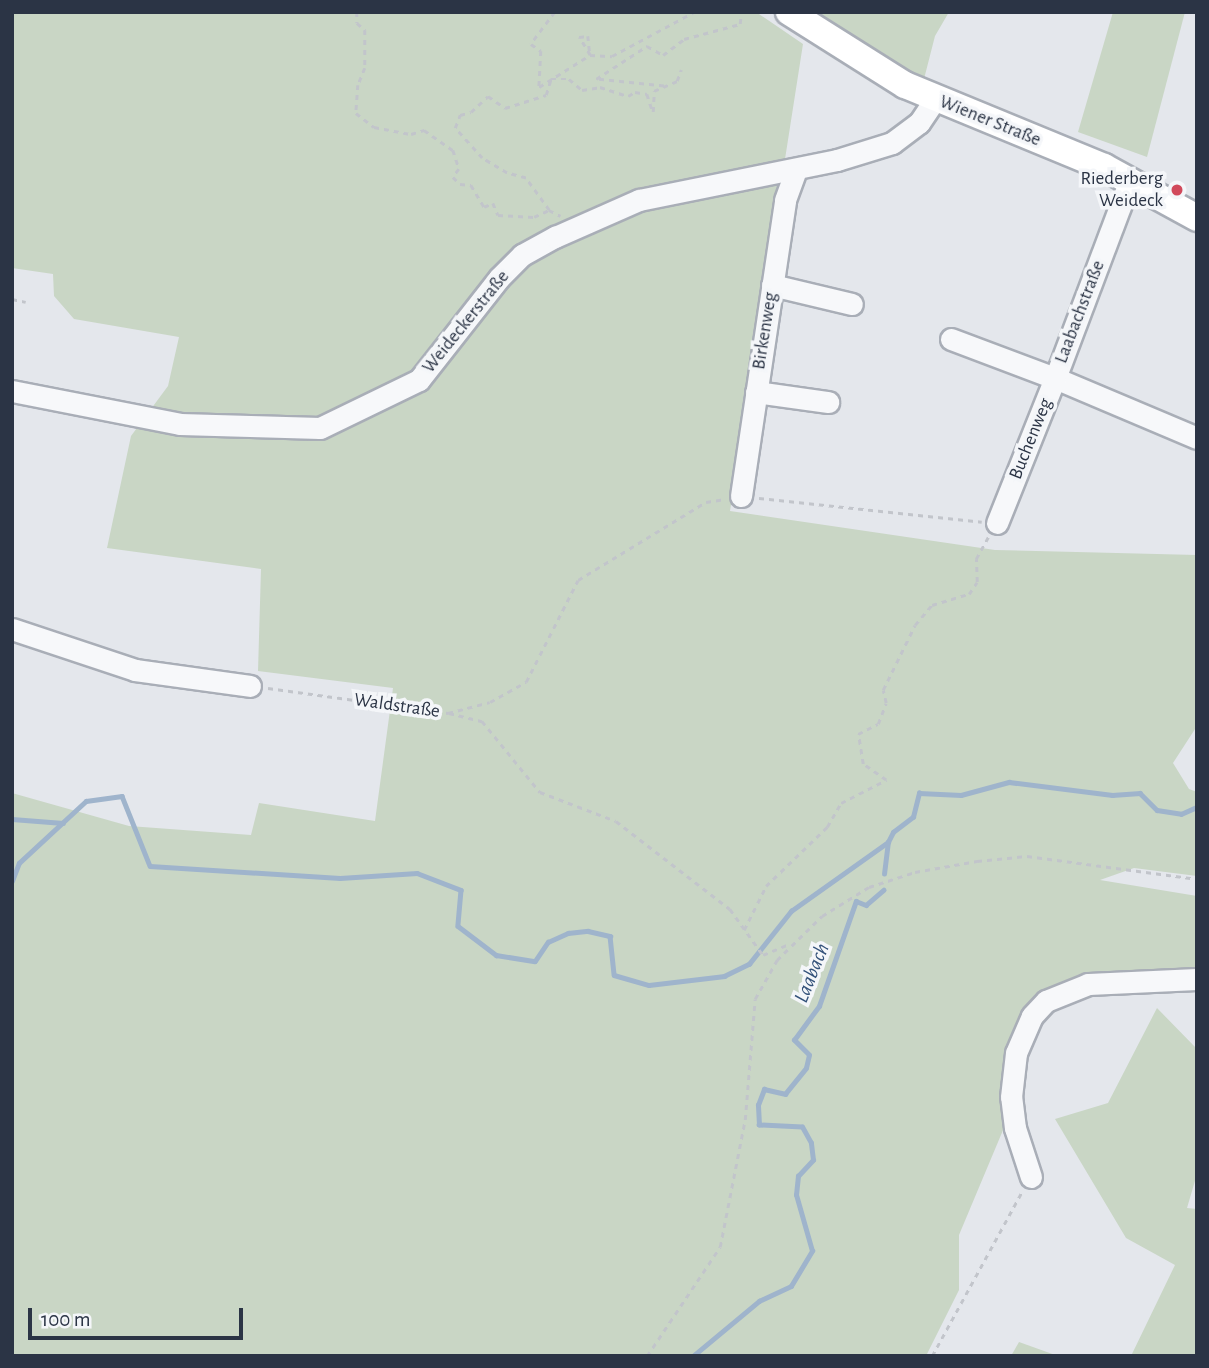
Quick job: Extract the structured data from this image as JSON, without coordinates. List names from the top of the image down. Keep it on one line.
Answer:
{"streets":{"main road":["Wiener Straße"],"street":["Laabachstraße","Weideckerstraße","Birkenweg","Buchenweg"],"path":["Waldstraße"]},"crossings":[["Wiener Straße","Laabachstraße"],["Wiener Straße","Weideckerstraße"],["Laabachstraße","Buchenweg"],["Weideckerstraße","Birkenweg"],["Birkenweg","Waldstraße"],["Buchenweg","Waldstraße"]],"water":["Laabach"],"places":["Riederberg Weideck"],"scale_bar":"100 m"}
